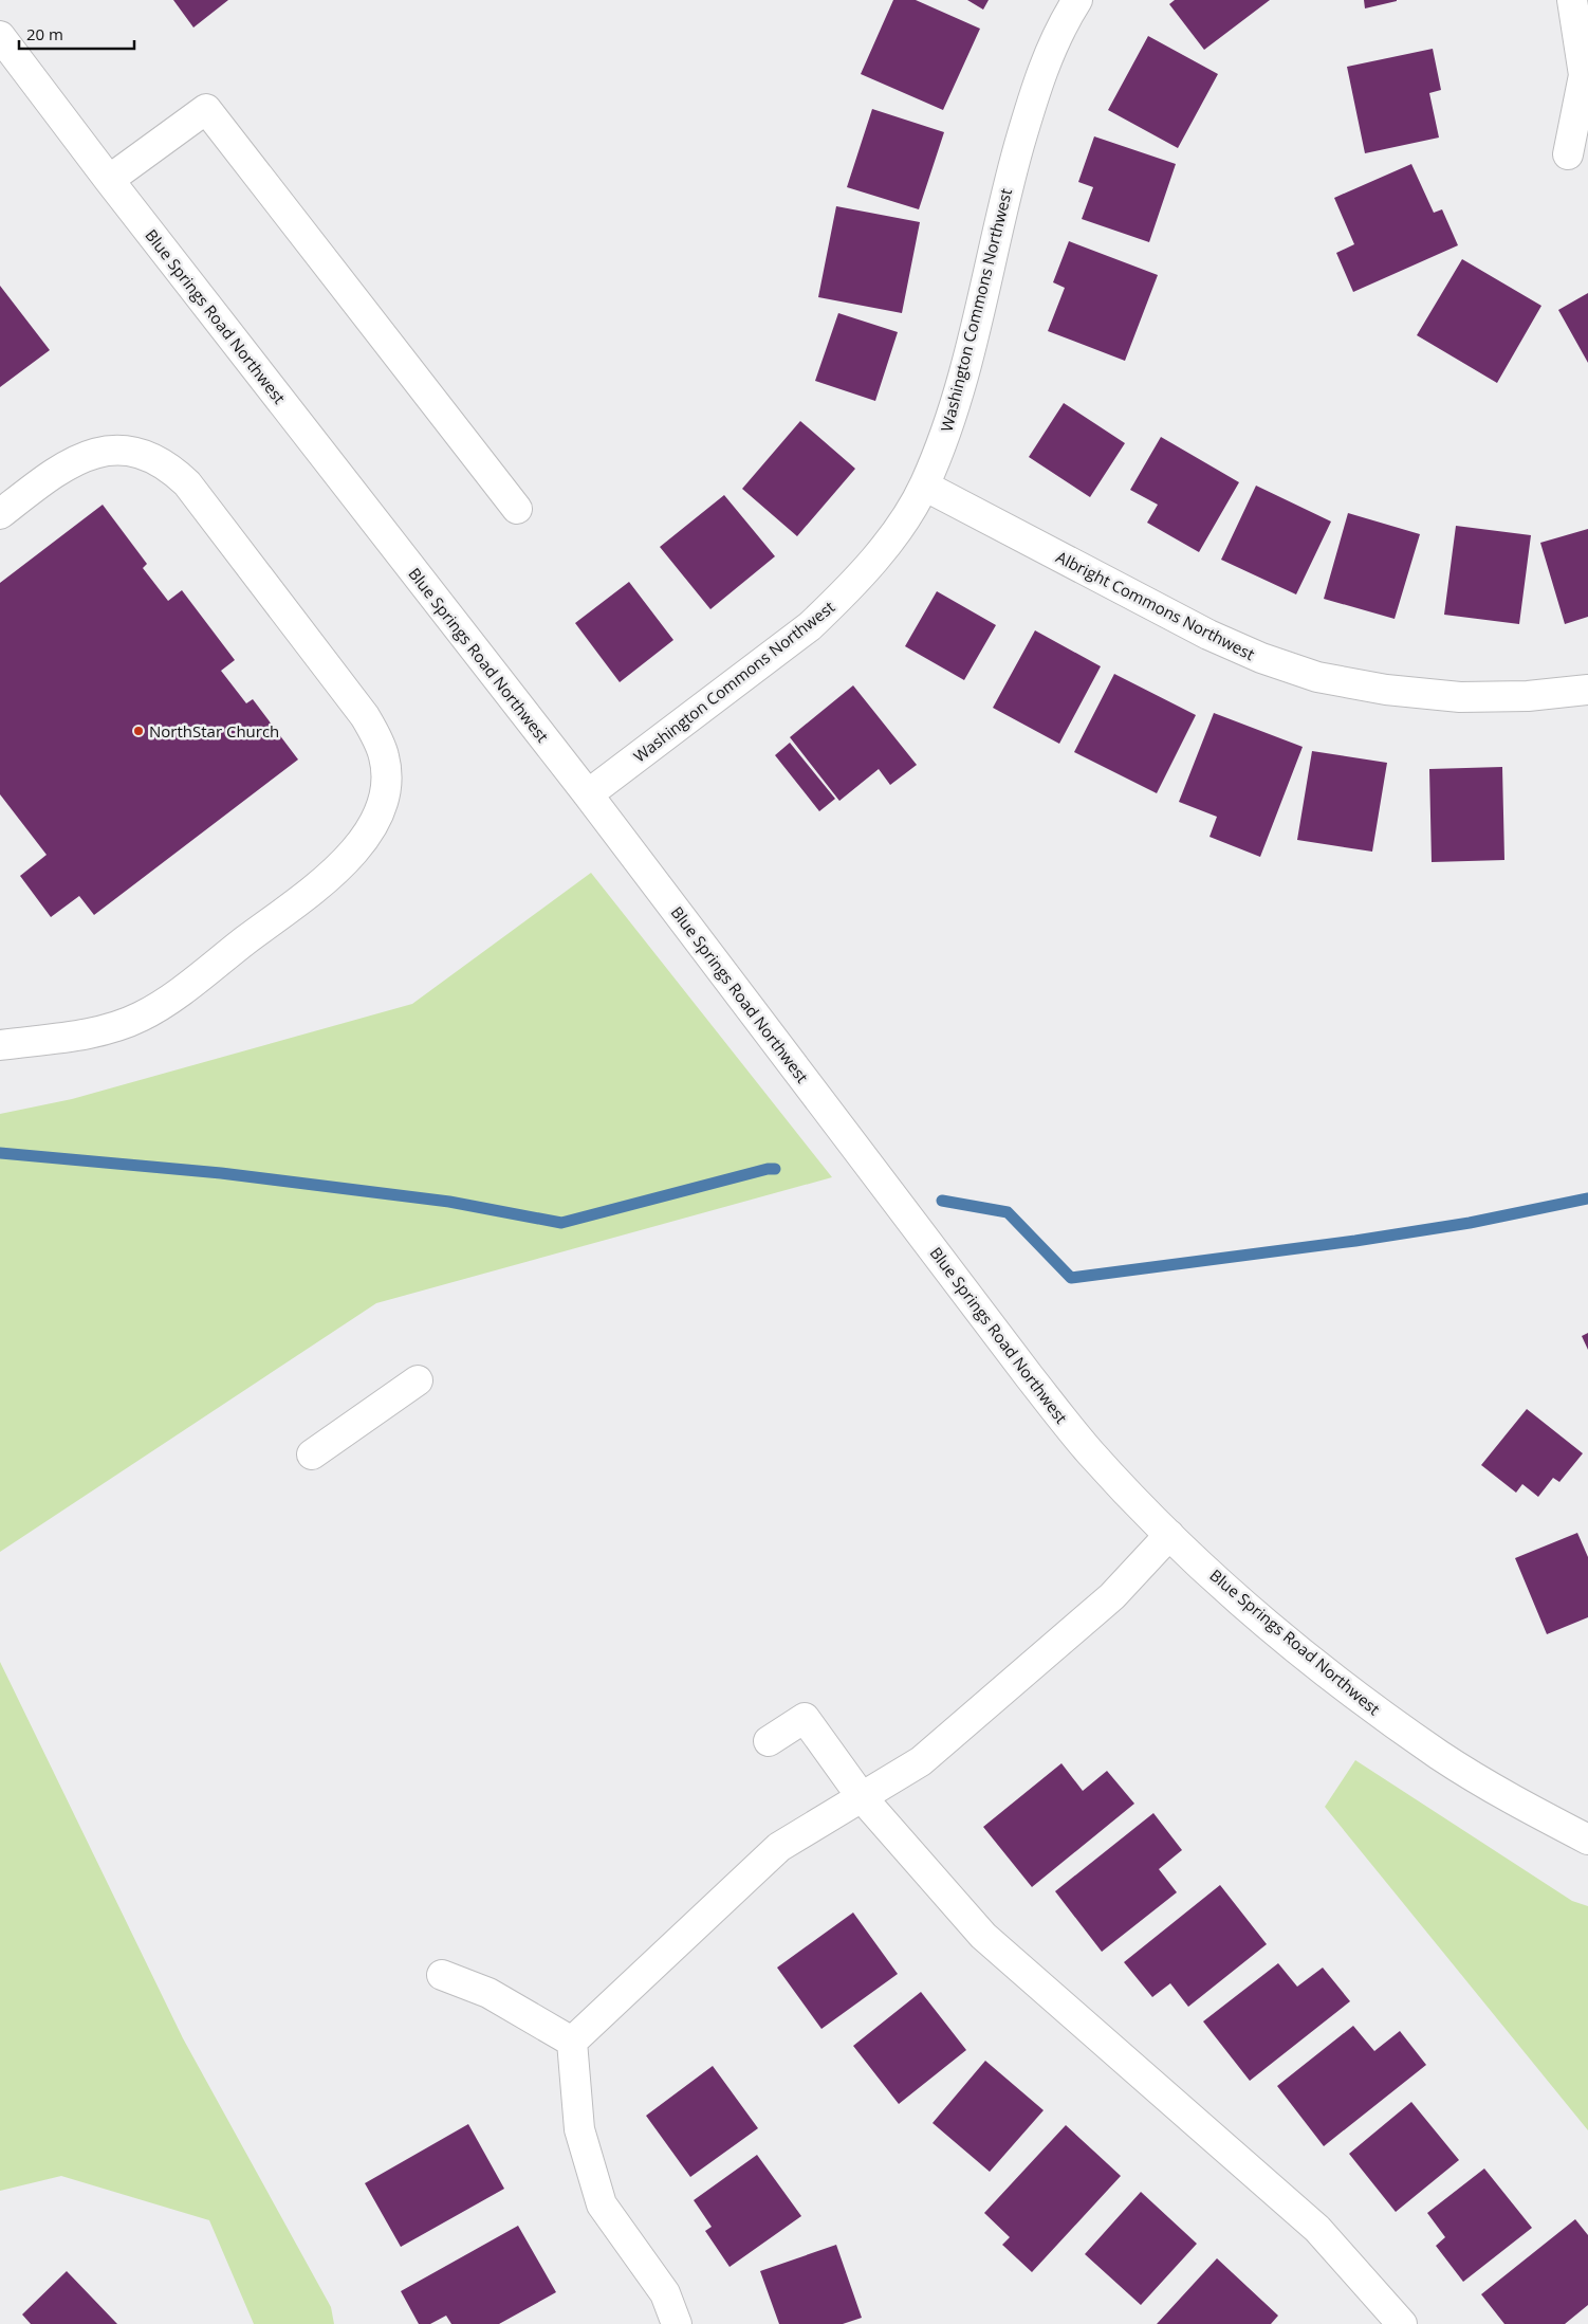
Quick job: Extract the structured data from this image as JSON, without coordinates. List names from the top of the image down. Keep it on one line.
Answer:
{"streets":{"street":["Washington Commons Northwest","Blue Springs Road Northwest","Albright Commons Northwest"]},"crossings":[["Washington Commons Northwest","Blue Springs Road Northwest"],["Washington Commons Northwest","Albright Commons Northwest"]],"places":["NorthStar Church"],"scale_bar":"20 m"}
